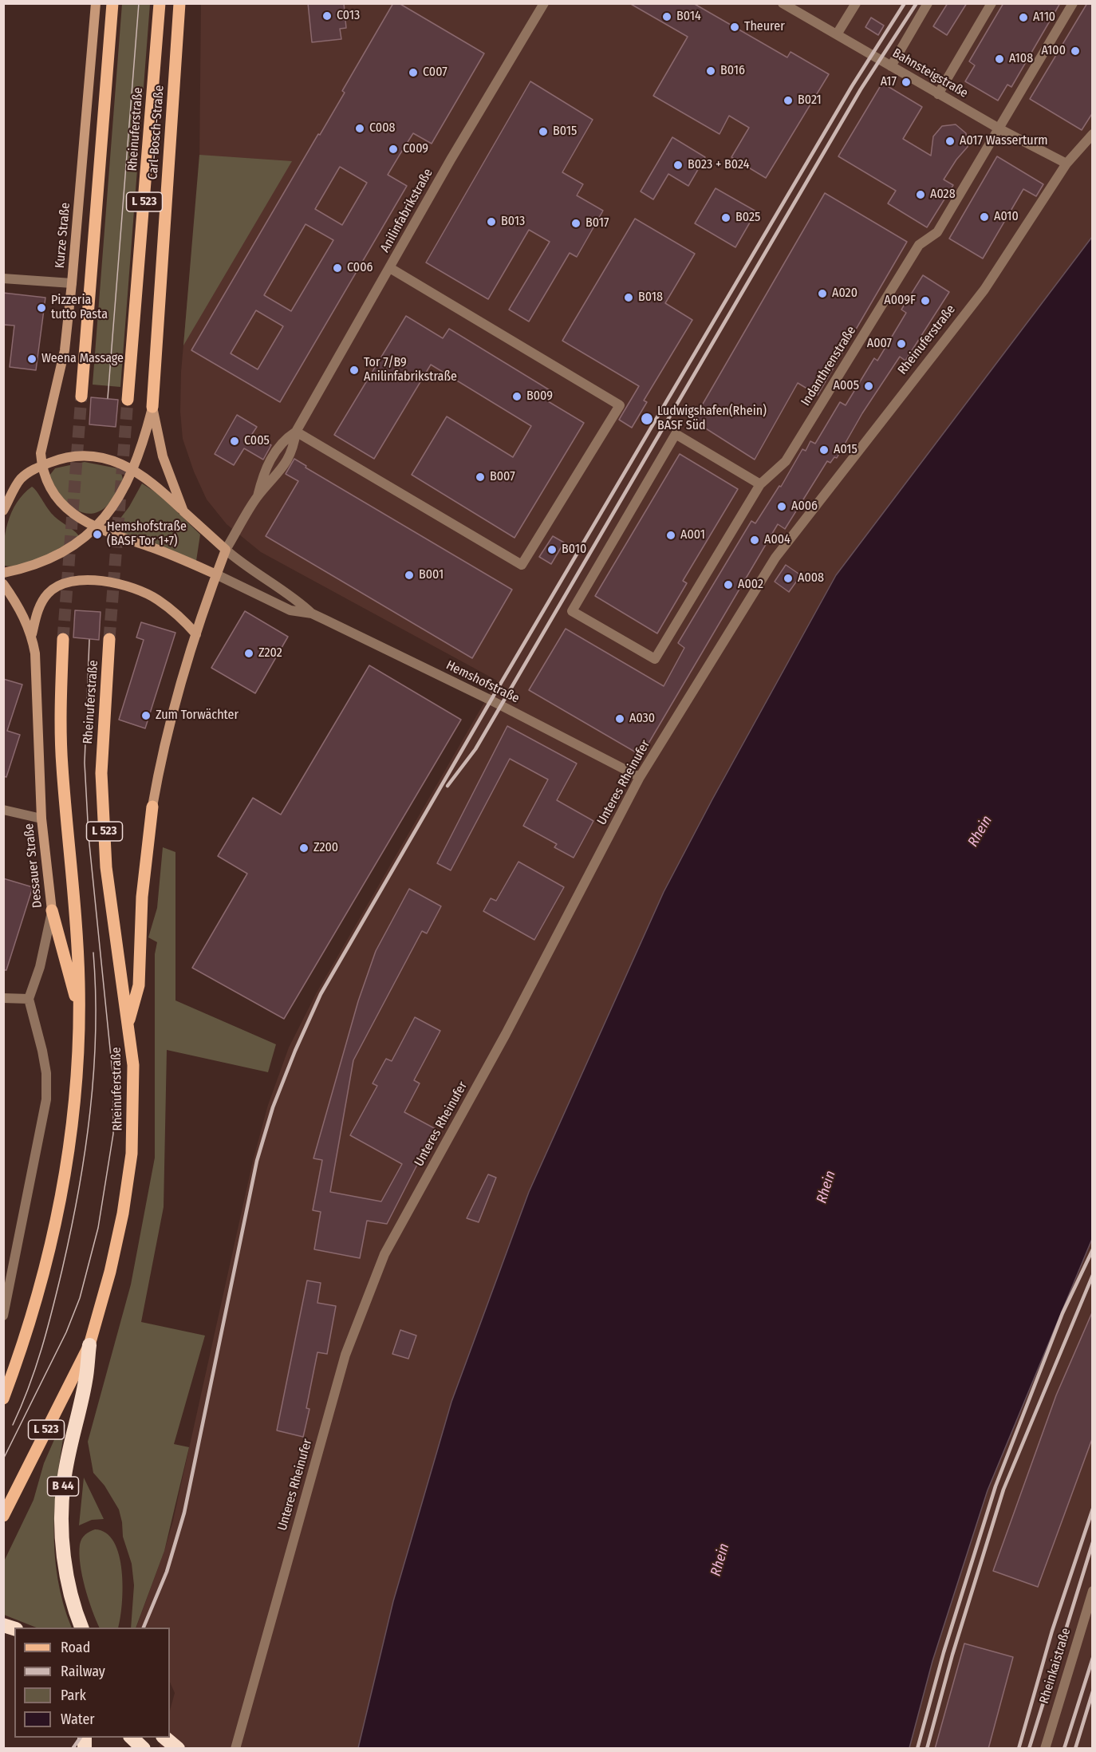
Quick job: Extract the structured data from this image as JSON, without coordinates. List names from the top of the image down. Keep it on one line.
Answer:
{"streets":{"highway":["B 44"],"main road":["Rheinuferstraße","Carl-Bosch-Straße","L 523","Kurze Straße","Hemshofstraße","Dessauer Straße"],"street":["Bahnsteigstraße","Anilinfabrikstraße","Indanthrenstraße","Unteres Rheinufer","Rheinkaistraße"]},"crossings":[["Bahnsteigstraße","Rheinuferstraße"],["Bahnsteigstraße","Indanthrenstraße"],["Rheinuferstraße","Unteres Rheinufer"],["Rheinuferstraße","B 44"],["Carl-Bosch-Straße","L 523"],["L 523","Anilinfabrikstraße"],["L 523","Kurze Straße"],["L 523","Hemshofstraße"],["Anilinfabrikstraße","Hemshofstraße"],["Kurze Straße","Hemshofstraße"],["Hemshofstraße","Unteres Rheinufer"]],"water":["Rhein"],"places":["C013","B014","A110","Theurer","A100","A108","B016","C007","A17","B021","C008","B015","A017 Wasserturm","C009","B023 + B024","A028","A010","B025","B013","B017","C006","A020","B018","A009F","Pizzeria tutto Pasta","A007","Weena Massage","Tor 7/B9 Anilinfabrikstraße","A005","B009","Ludwigshafen(Rhein) BASF Süd","C005","A015","B007","A006","Hemshofstraße (BASF Tor 1+7)","A001","A004","B010","B001","A008","A002","Z202","Zum Torwächter","A030","Z200"],"legend":["Road","Railway","Park","Water"]}
